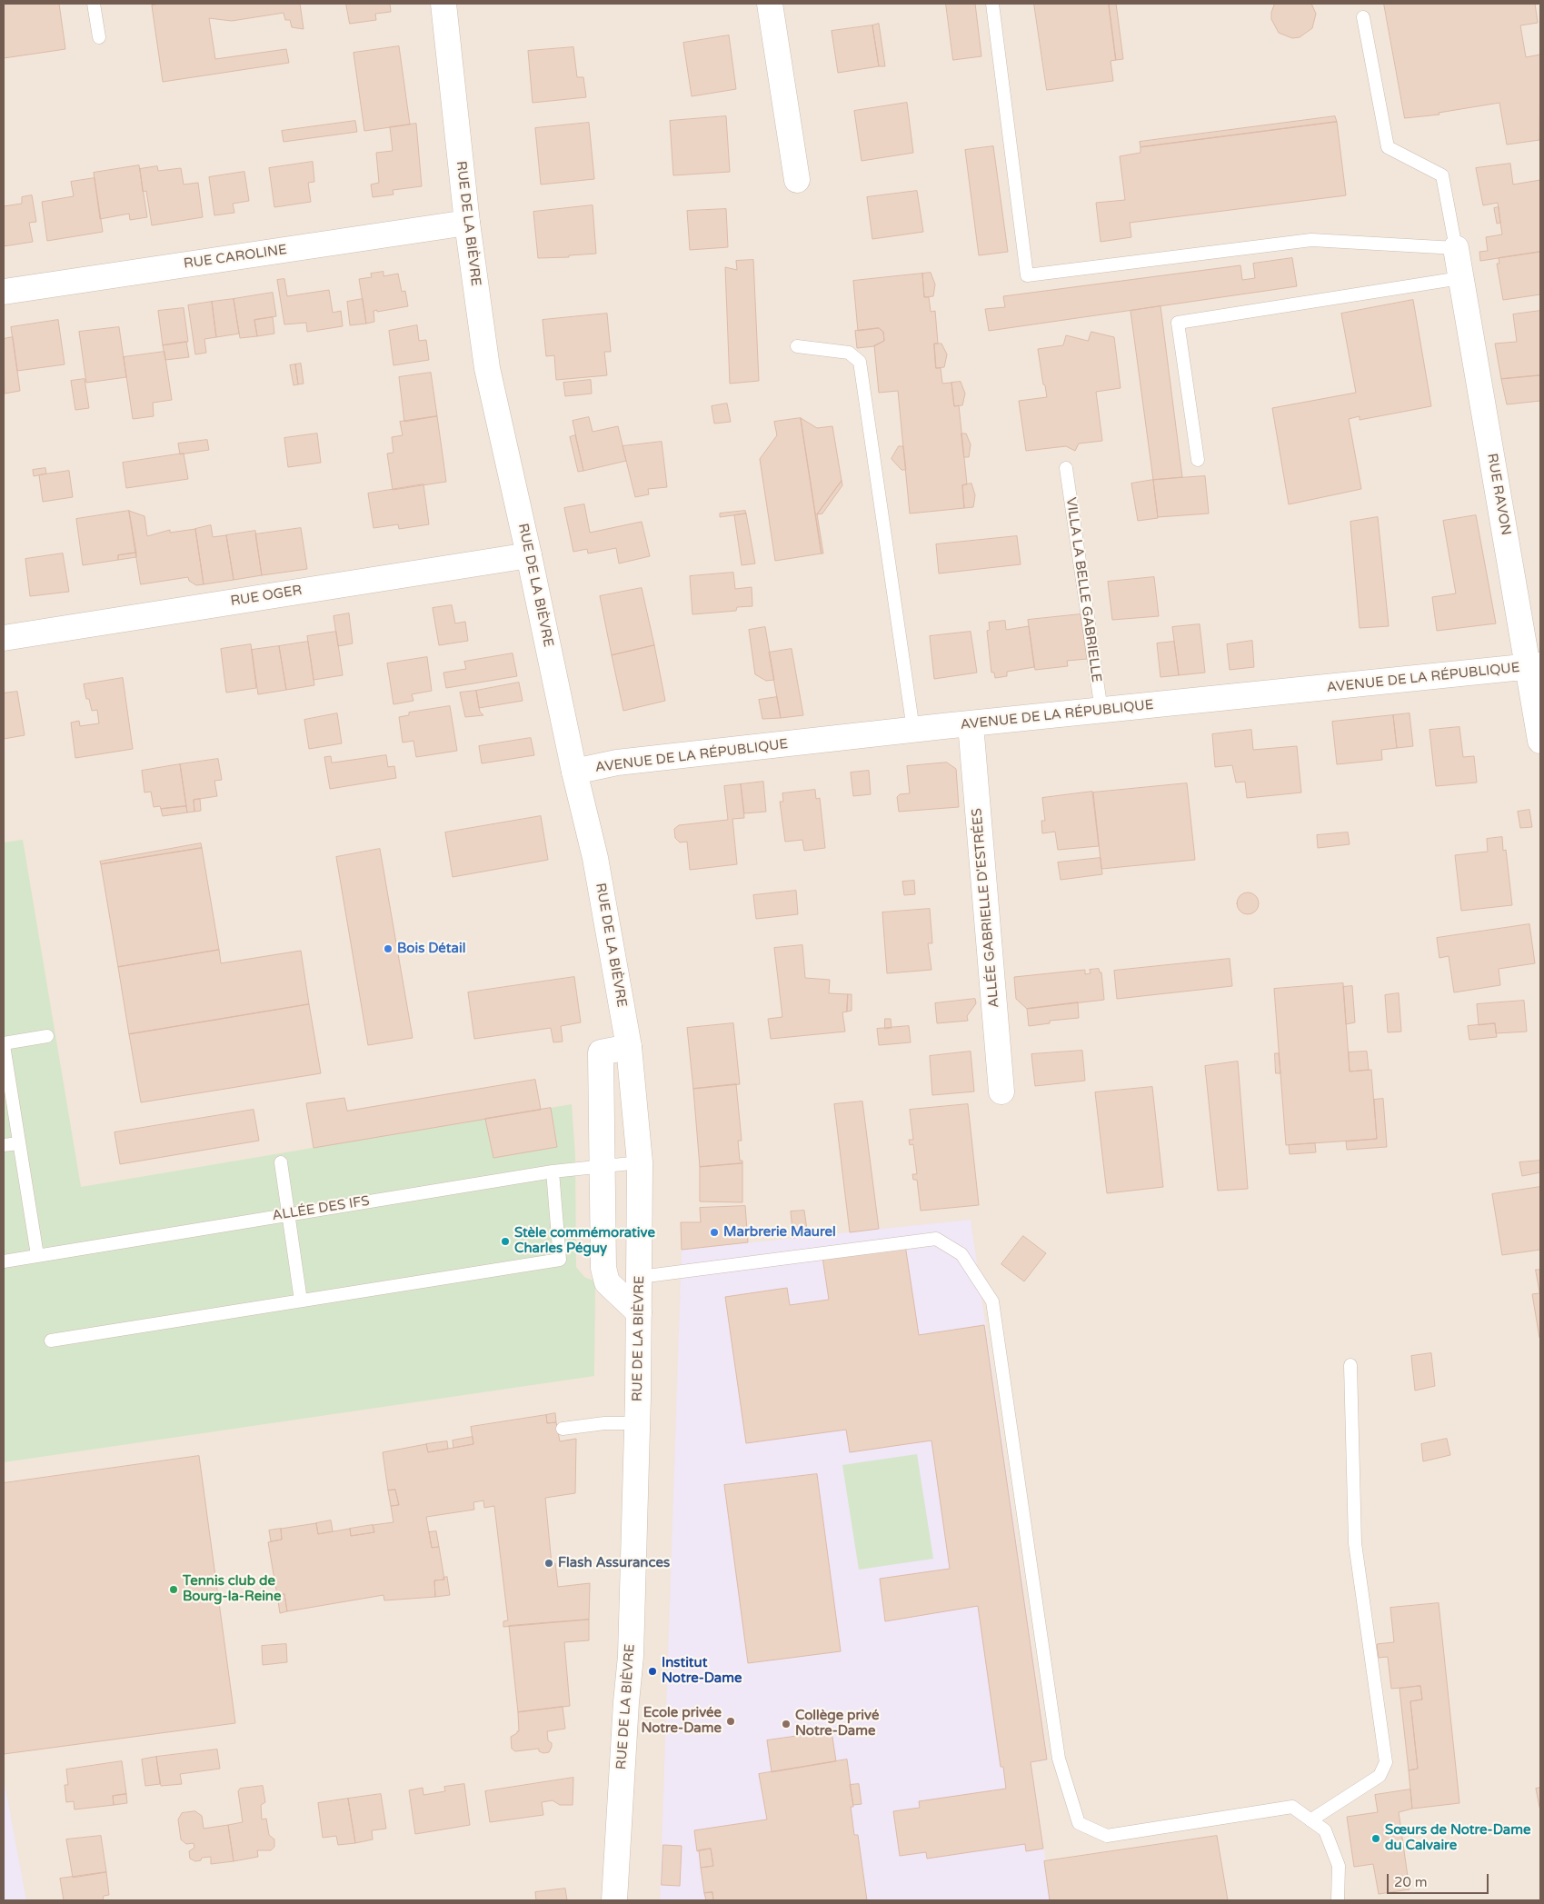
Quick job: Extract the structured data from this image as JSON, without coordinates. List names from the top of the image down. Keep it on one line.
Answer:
{"streets":{"street":["RUE DE LA BIÈVRE","RUE CAROLINE","RUE RAVON","RUE OGER","AVENUE DE LA RÉPUBLIQUE","ALLÉE GABRIELLE D'ESTRÉES"],"lane":["VILLA LA BELLE GABRIELLE","ALLÉE DES IFS"]},"crossings":[["RUE DE LA BIÈVRE","RUE CAROLINE"],["RUE DE LA BIÈVRE","RUE OGER"],["RUE DE LA BIÈVRE","AVENUE DE LA RÉPUBLIQUE"],["RUE DE LA BIÈVRE","ALLÉE DES IFS"],["RUE RAVON","AVENUE DE LA RÉPUBLIQUE"],["VILLA LA BELLE GABRIELLE","AVENUE DE LA RÉPUBLIQUE"],["AVENUE DE LA RÉPUBLIQUE","ALLÉE GABRIELLE D'ESTRÉES"]],"places":["Bois Détail","Marbrerie Maurel","Stèle commémorative Charles Péguy","Flash Assurances","Tennis club de Bourg-la-Reine","Institut Notre-Dame","Ecole privée Notre-Dame","Collège privé Notre-Dame","Sœurs de Notre-Dame du Calvaire"],"scale_bar":"20 m"}
